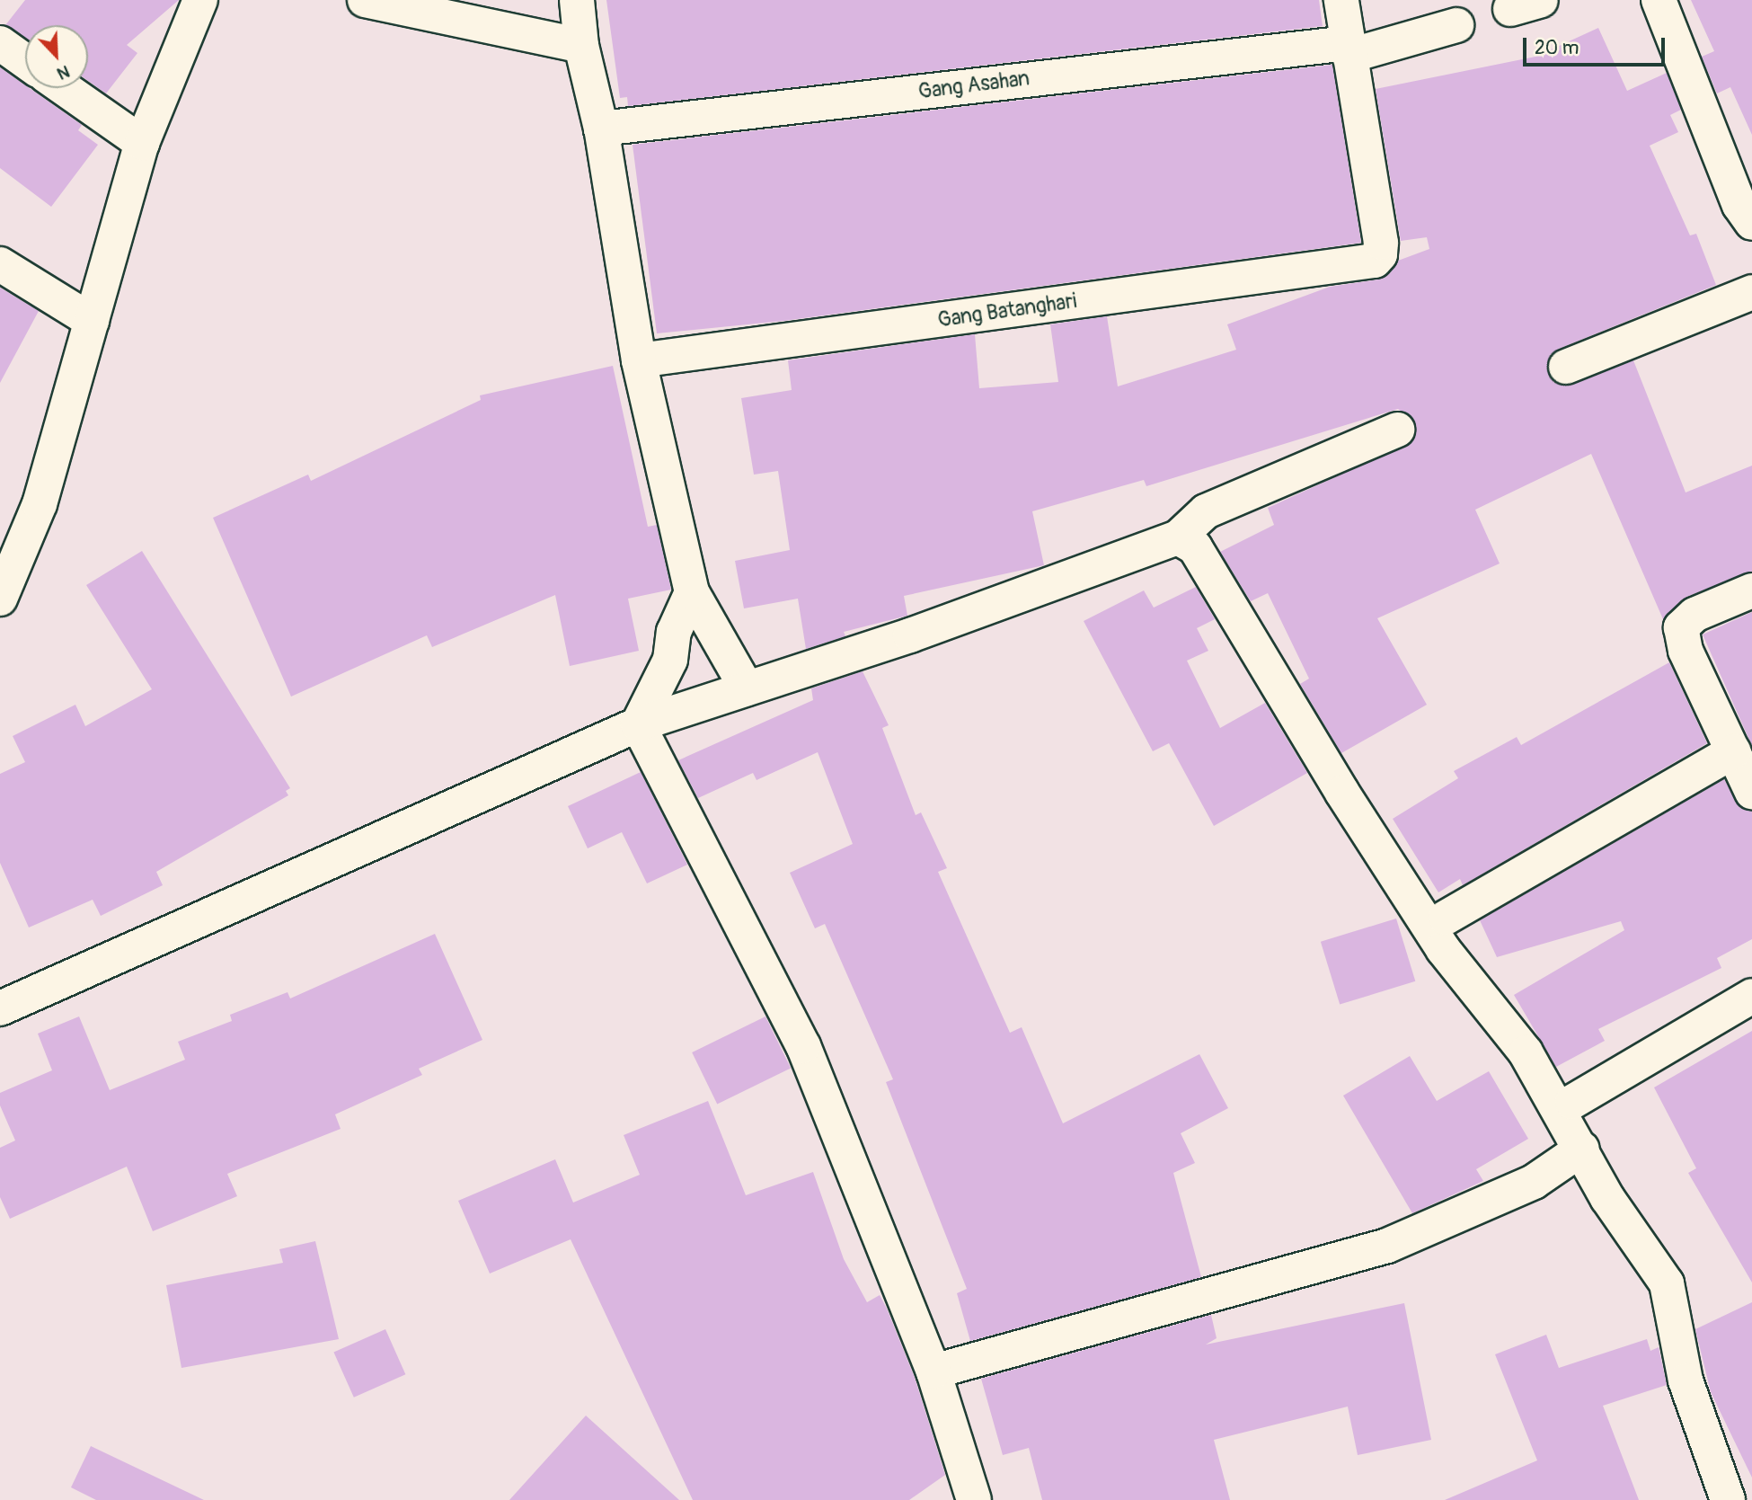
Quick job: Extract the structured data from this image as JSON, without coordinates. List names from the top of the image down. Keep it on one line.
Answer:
{"streets":{"street":["Gang Asahan","Gang Batanghari"]},"crossings":[["Gang Asahan","Gang Batanghari"]],"scale_bar":"20 m","north":"bottom right"}
